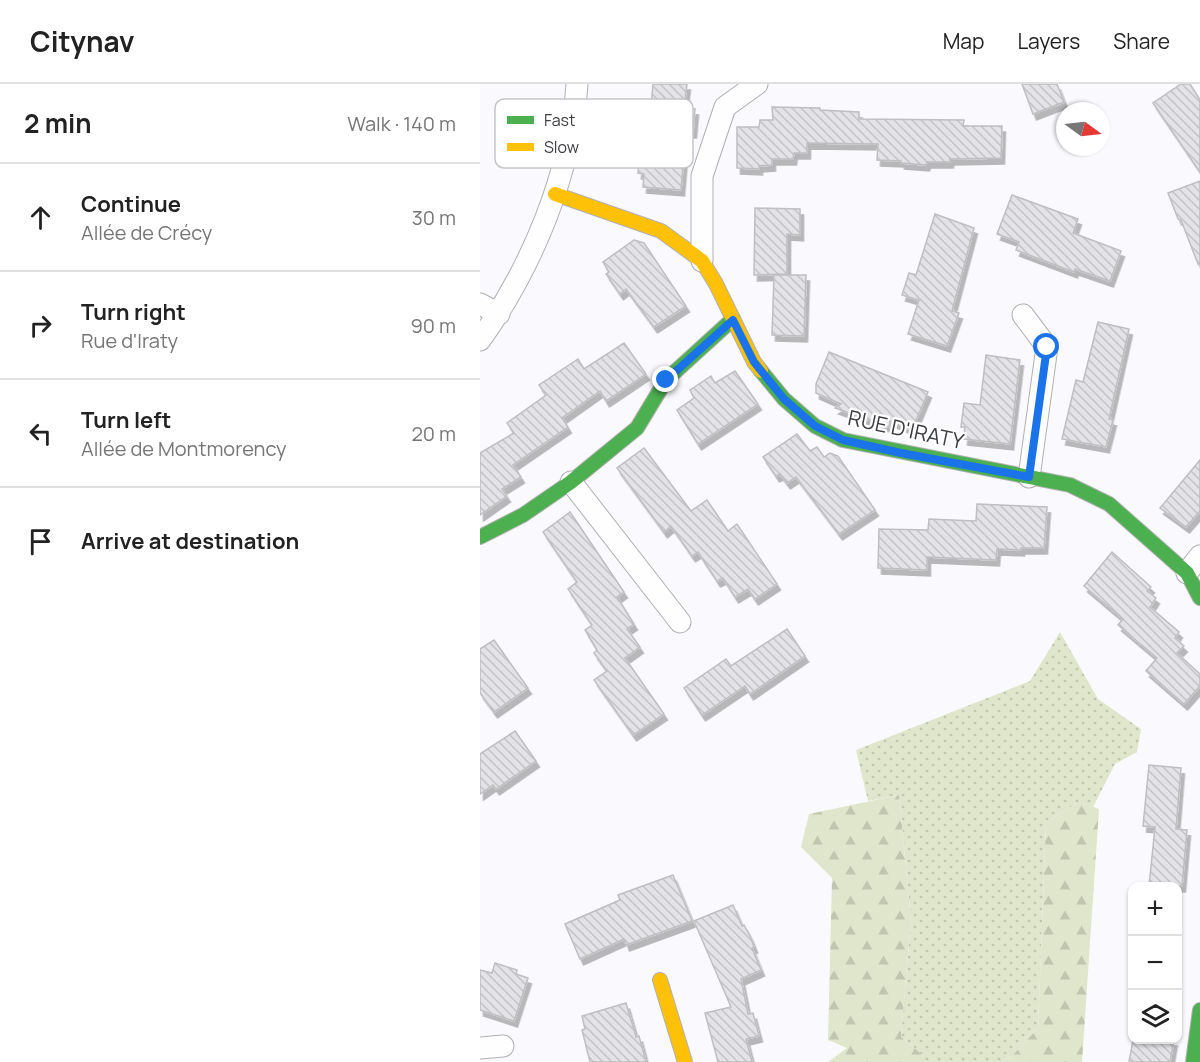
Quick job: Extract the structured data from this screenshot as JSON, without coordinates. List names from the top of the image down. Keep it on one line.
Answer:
{"streets":{"street":["RUE D'IRATY"]},"legend":["Fast","Slow"],"north":"right","page":{"header":"Citynav","nav":["Map","Layers","Share"],"heading":["2 min","Walk · 140 m"],"list":[["Continue","Allée de Crécy","30 m"],["Turn right","Rue d'Iraty","90 m"],["Turn left","Allée de Montmorency","20 m"],"Arrive at destination"],"map_buttons":["+","−"]}}
